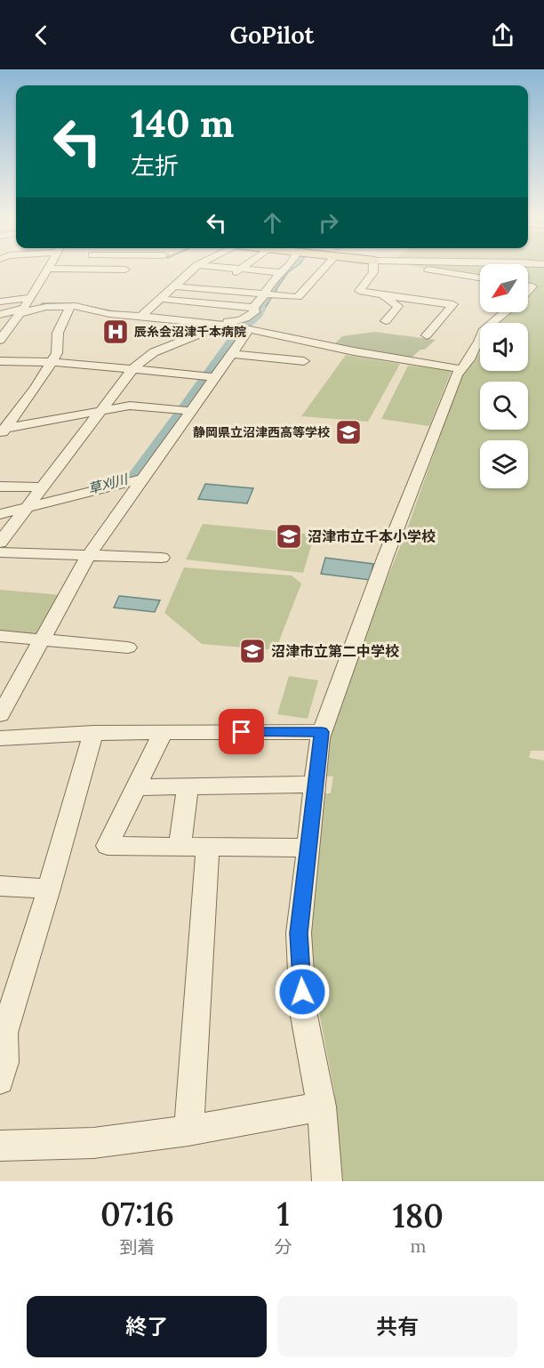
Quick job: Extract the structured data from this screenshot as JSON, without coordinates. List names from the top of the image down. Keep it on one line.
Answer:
{"water":["草刈川"],"places":{"hospital":["辰糸会沼津千本病院"],"school or university":["静岡県立沼津西高等学校","沼津市立千本小学校","沼津市立第二中学校"]},"north":"bottom left","page":{"header":"GoPilot","turn":["140 m","左折"],"eta":["07:16","到着","1","分","180","m"],"buttons":["終了","共有"]}}
